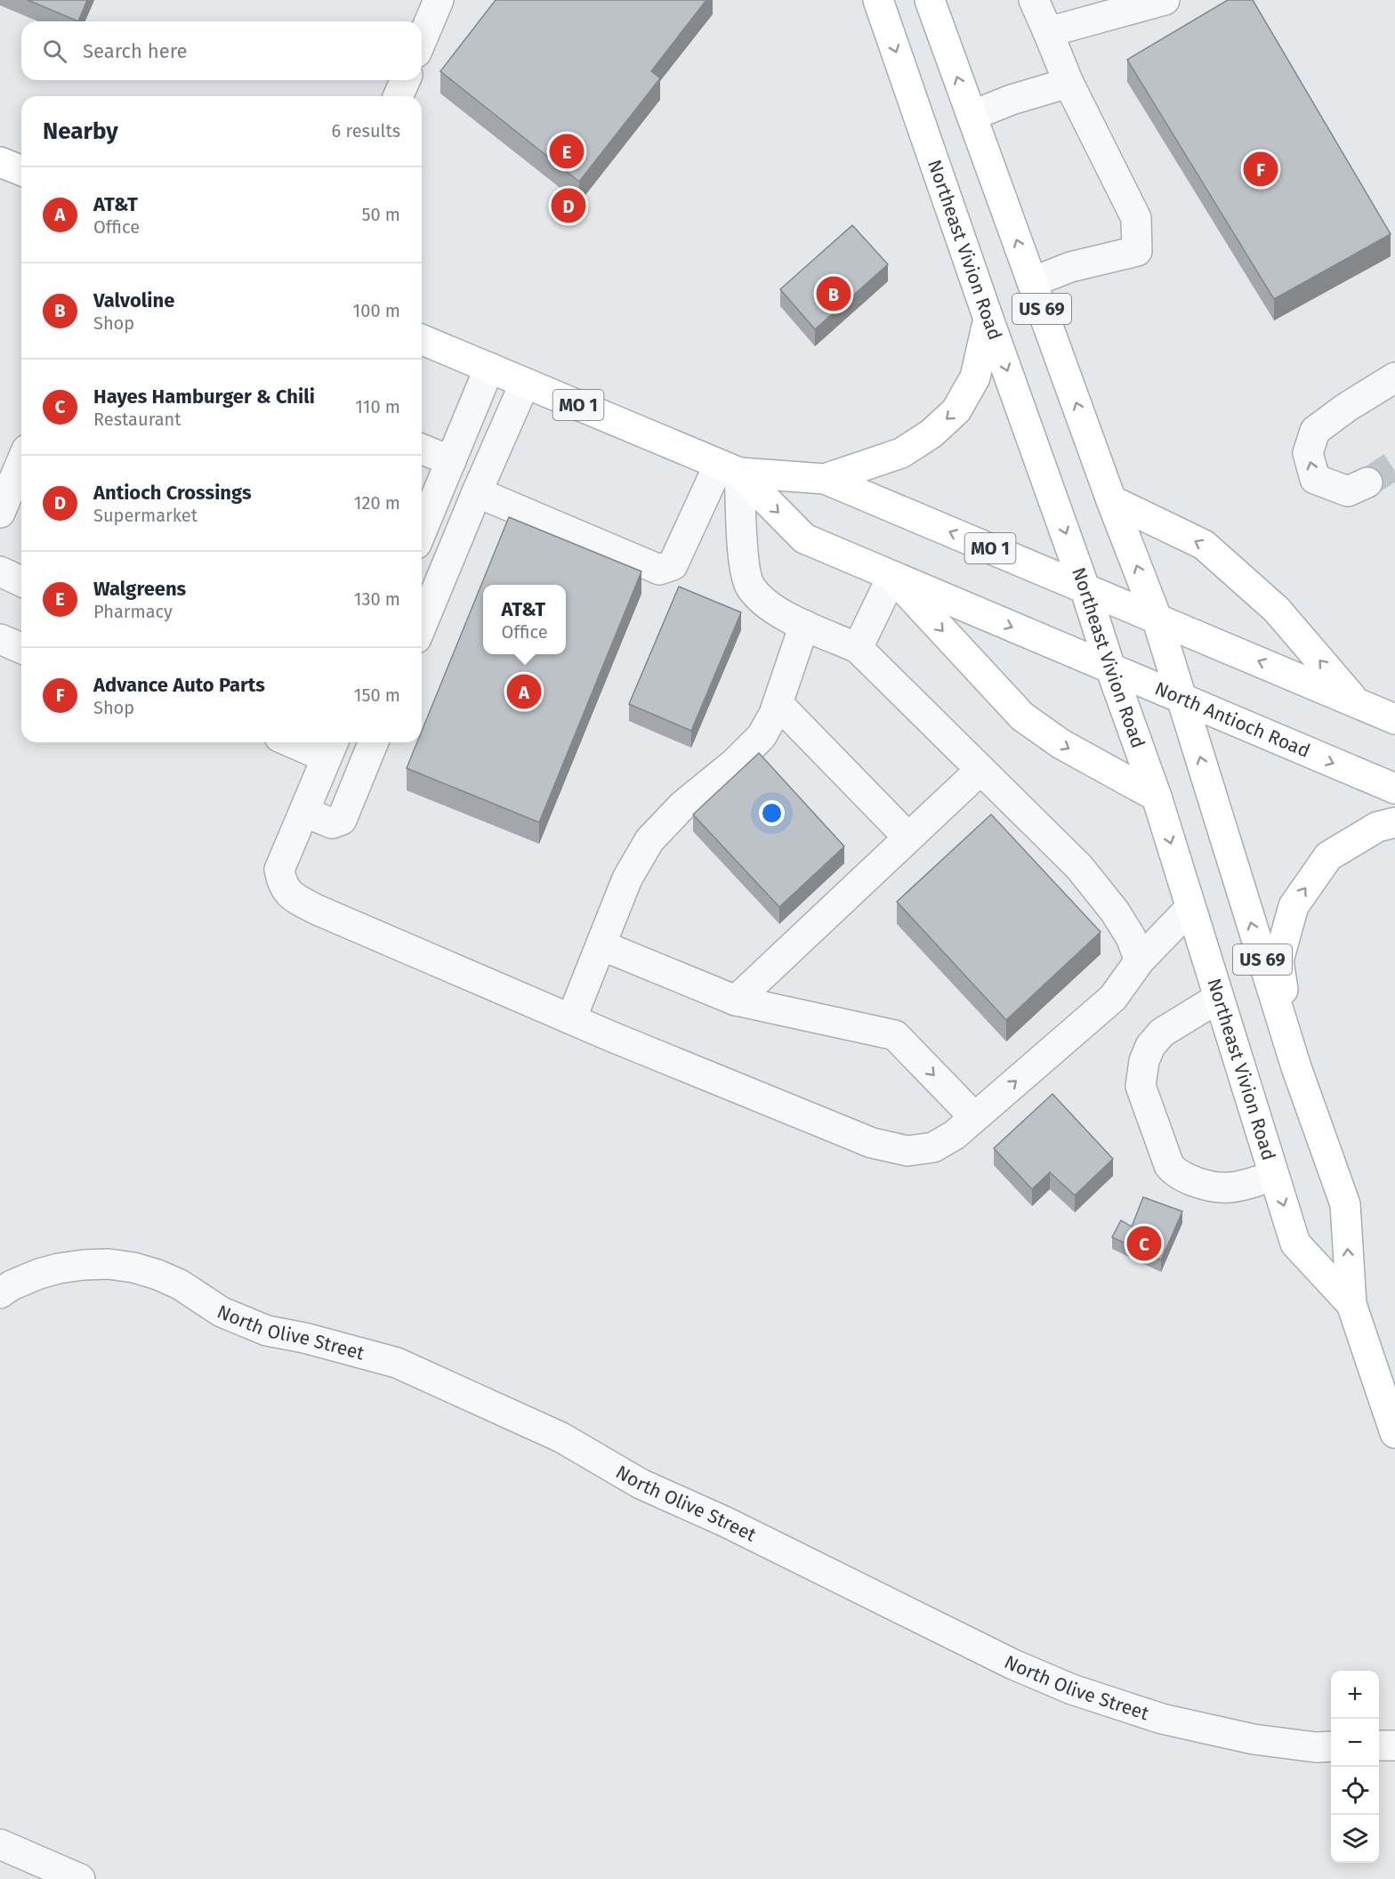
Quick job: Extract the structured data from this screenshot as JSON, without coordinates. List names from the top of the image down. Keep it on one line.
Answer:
{"streets":{"main road":["Northeast Vivion Road","US 69","MO 1","North Antioch Road"],"street":["North Olive Street"]},"crossings":[["Northeast Vivion Road","MO 1"],["Northeast Vivion Road","North Antioch Road"],["MO 1","North Antioch Road"]],"page":{"search":"Search here","heading":["Nearby","6 results"],"pins":["E","F","D","B","A","C"],"list":[{"mark":"A","name":"AT&T","note":"Office","value":"50 m"},{"mark":"B","name":"Valvoline","note":"Shop","value":"100 m"},{"mark":"C","name":"Hayes Hamburger & Chili","note":"Restaurant","value":"110 m"},{"mark":"D","name":"Antioch Crossings","note":"Supermarket","value":"120 m"},{"mark":"E","name":"Walgreens","note":"Pharmacy","value":"130 m"},{"mark":"F","name":"Advance Auto Parts","note":"Shop","value":"150 m"}],"popup":["AT&T","Office"],"map_buttons":["+","−"]}}
